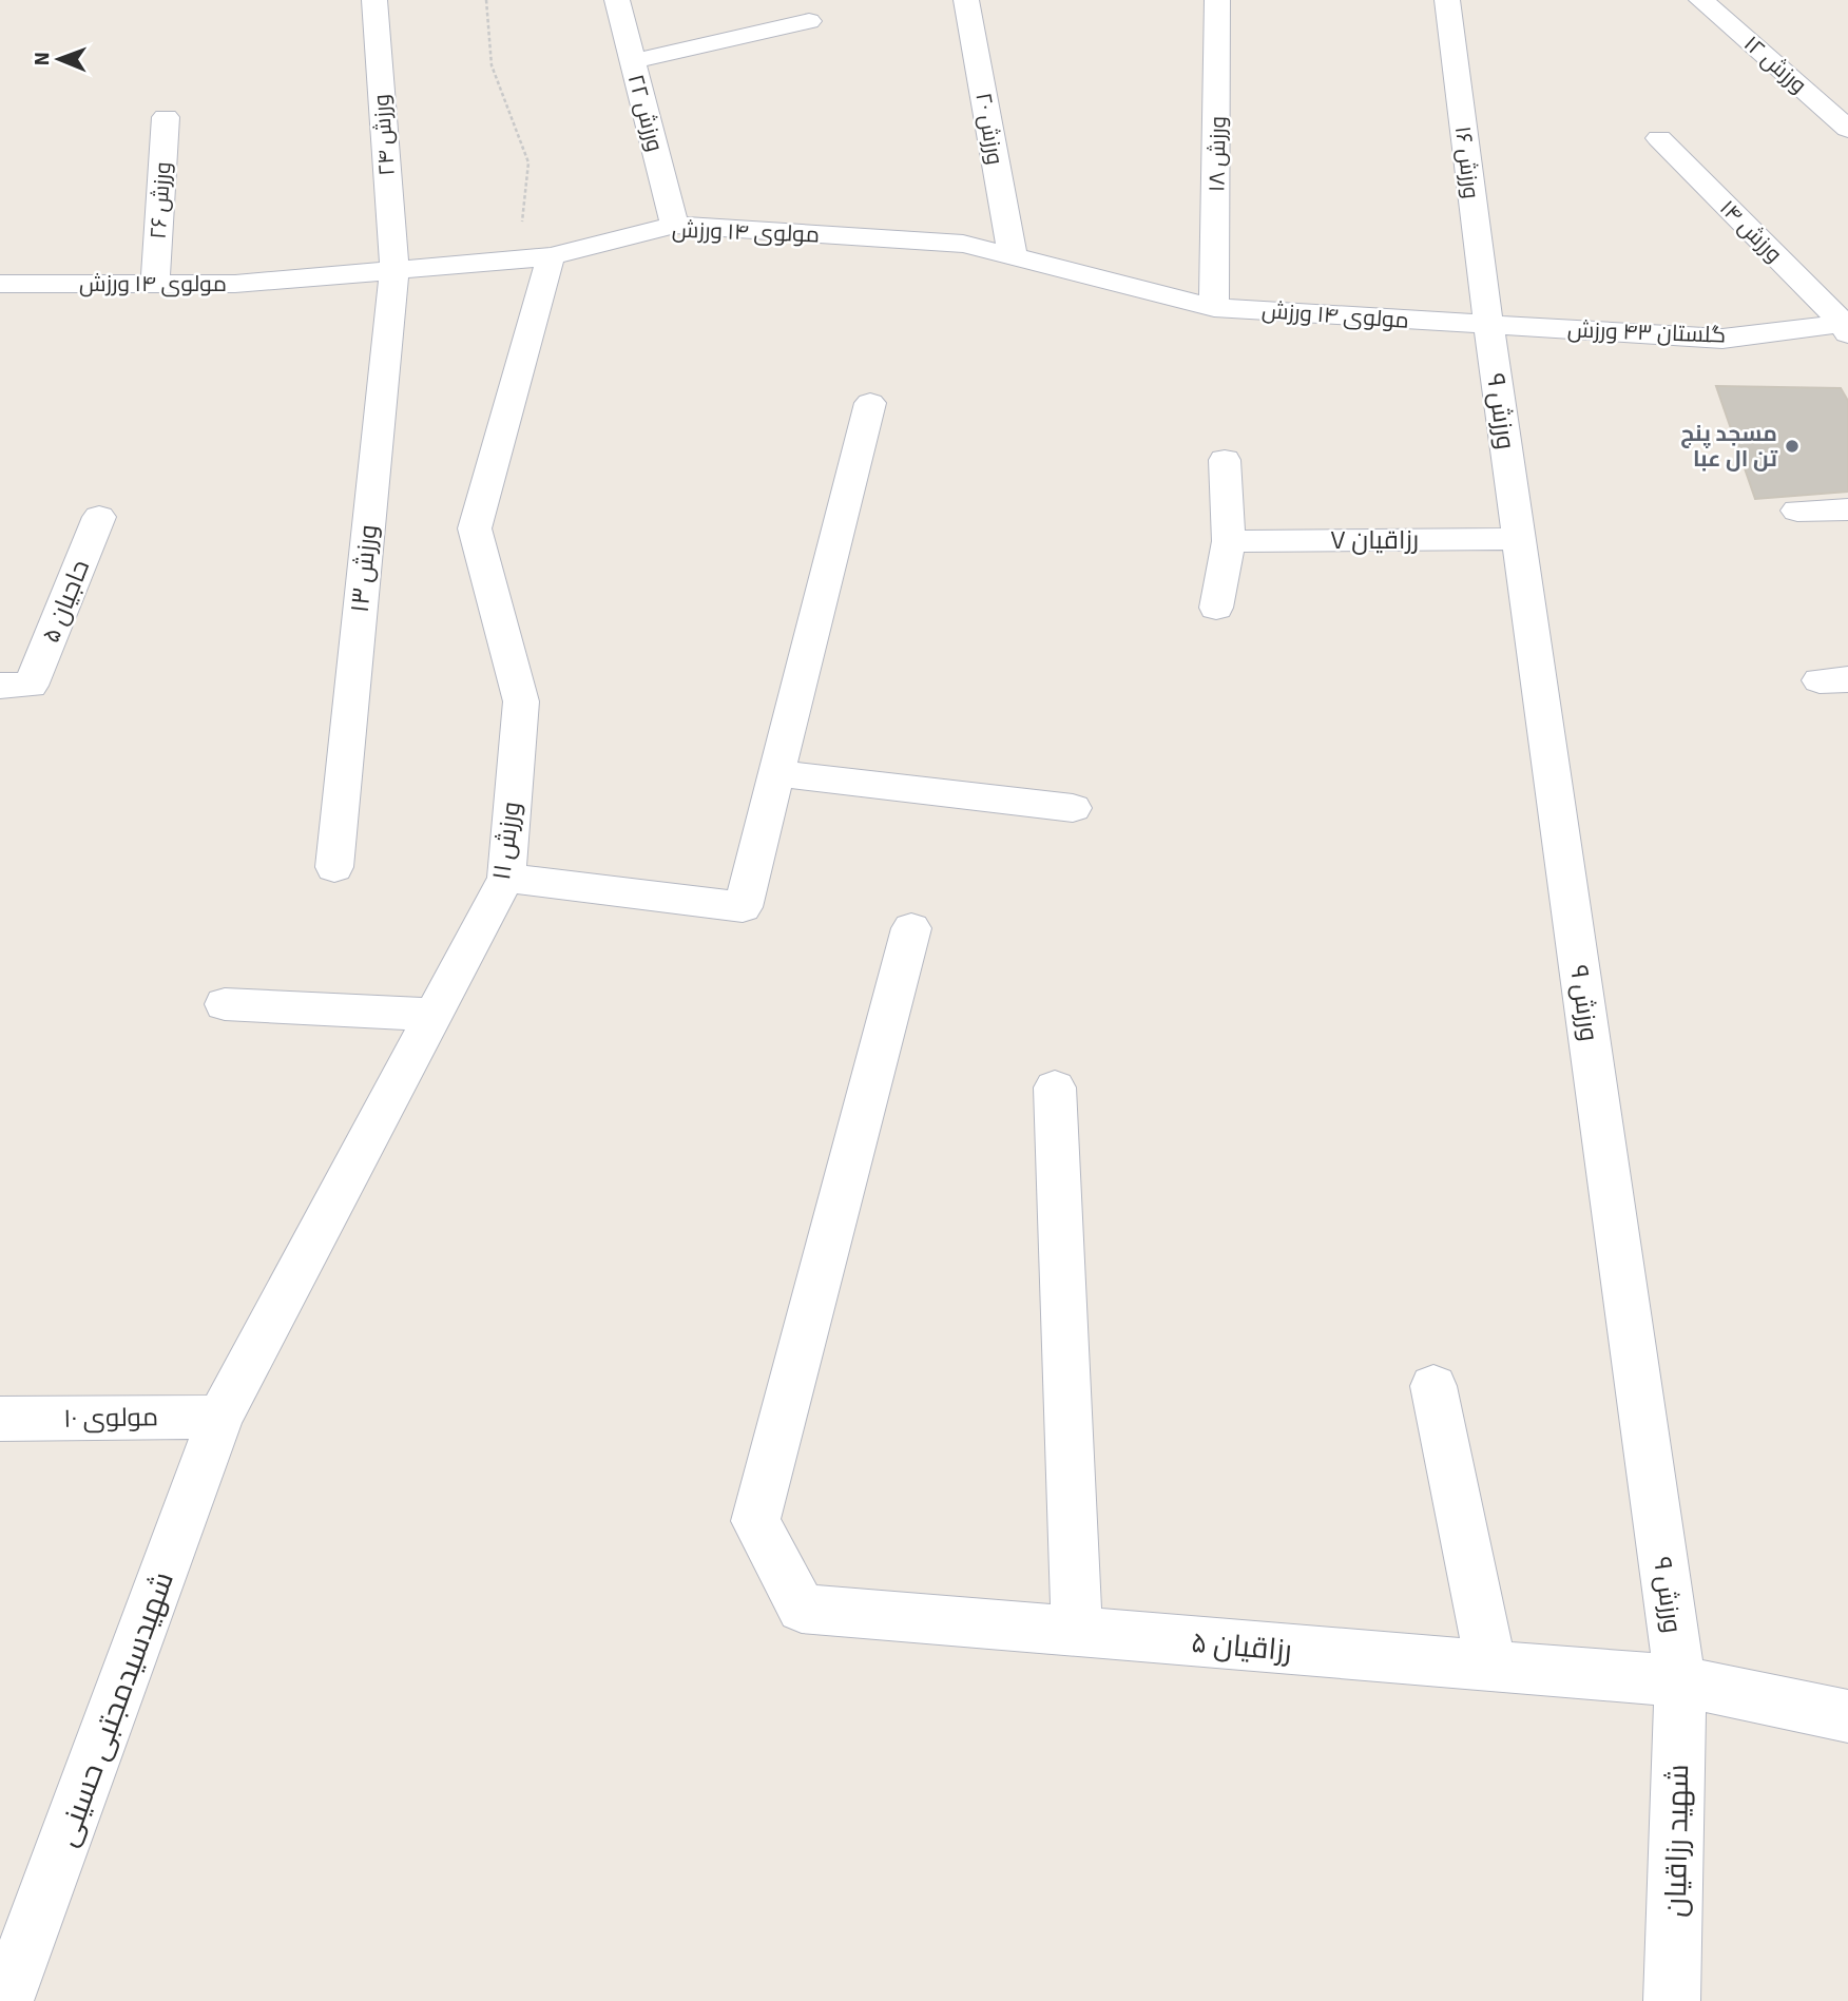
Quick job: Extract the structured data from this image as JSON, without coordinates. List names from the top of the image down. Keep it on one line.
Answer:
{"streets":{"street":["ورزش ۱۲","ورزش ۲۲","ورزش ۲۰","ورزش ۲۴","ورزش ۱۸","ورزش ۱۶","ورزش ۲۶","ورزش ۱۴","مولوی ۱۴ ورزش","گلستان ۴۳ ورزش","ورزش ۹","رزاقیان ۷","ورزش ۱۳","حاجیان ۵","ورزش ۱۱","مولوی ۱۰","رزاقیان ۵","شهیدسیدمجتبی حسینی","شهید رزاقیان"]},"crossings":[["ورزش ۲۲","مولوی ۱۴ ورزش"],["ورزش ۲۰","مولوی ۱۴ ورزش"],["ورزش ۲۴","مولوی ۱۴ ورزش"],["ورزش ۲۴","ورزش ۱۳"],["ورزش ۱۸","مولوی ۱۴ ورزش"],["ورزش ۱۶","مولوی ۱۴ ورزش"],["ورزش ۱۶","گلستان ۴۳ ورزش"],["ورزش ۱۶","ورزش ۹"],["ورزش ۲۶","مولوی ۱۴ ورزش"],["ورزش ۱۴","گلستان ۴۳ ورزش"],["مولوی ۱۴ ورزش","گلستان ۴۳ ورزش"],["مولوی ۱۴ ورزش","ورزش ۹"],["مولوی ۱۴ ورزش","ورزش ۱۳"],["مولوی ۱۴ ورزش","ورزش ۱۱"],["گلستان ۴۳ ورزش","ورزش ۹"],["ورزش ۹","رزاقیان ۷"],["ورزش ۹","رزاقیان ۵"],["ورزش ۹","شهید رزاقیان"],["ورزش ۱۱","مولوی ۱۰"],["ورزش ۱۱","شهیدسیدمجتبی حسینی"],["مولوی ۱۰","شهیدسیدمجتبی حسینی"],["رزاقیان ۵","شهید رزاقیان"]],"places":["مسجد پنج تن ال عبا"],"north":"left"}
